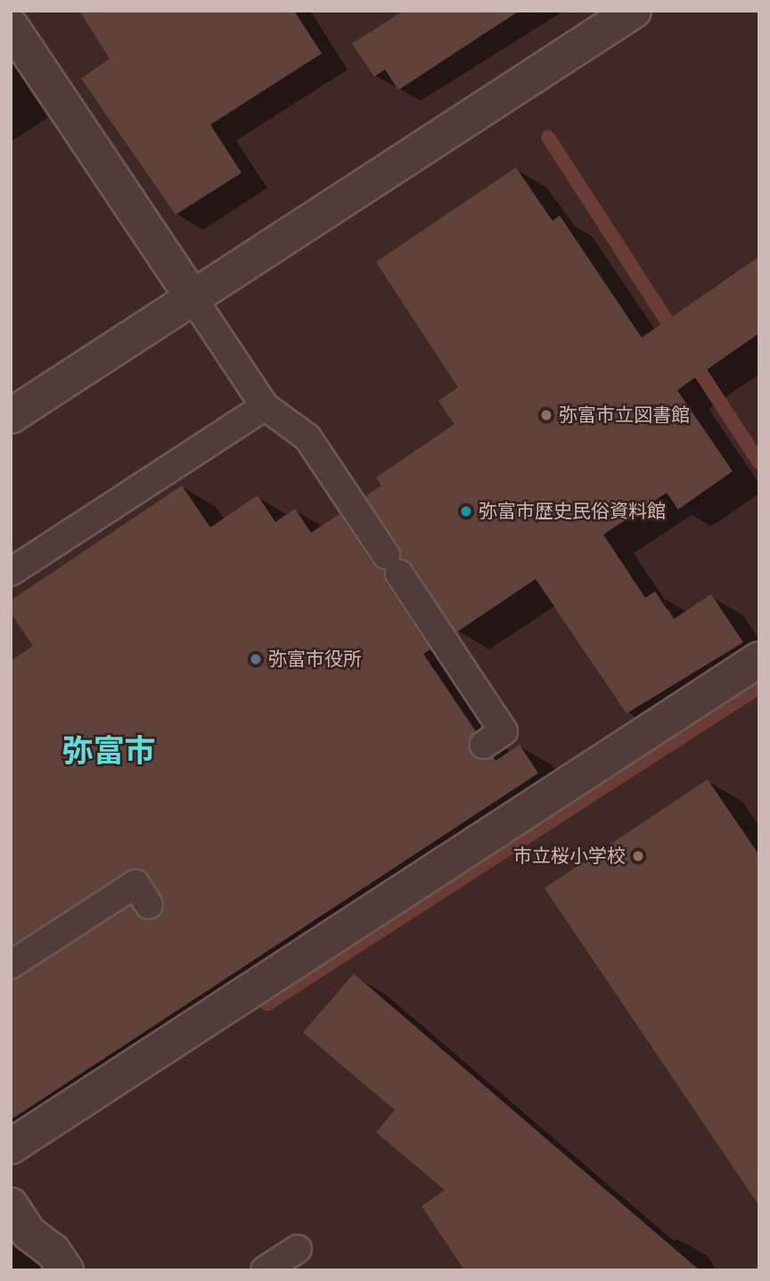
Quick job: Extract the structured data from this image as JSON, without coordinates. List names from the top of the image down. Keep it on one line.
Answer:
{"districts":["弥富市"],"places":["弥富市立図書館","弥富市歴史民俗資料館","弥富市役所","市立桜小学校"]}
